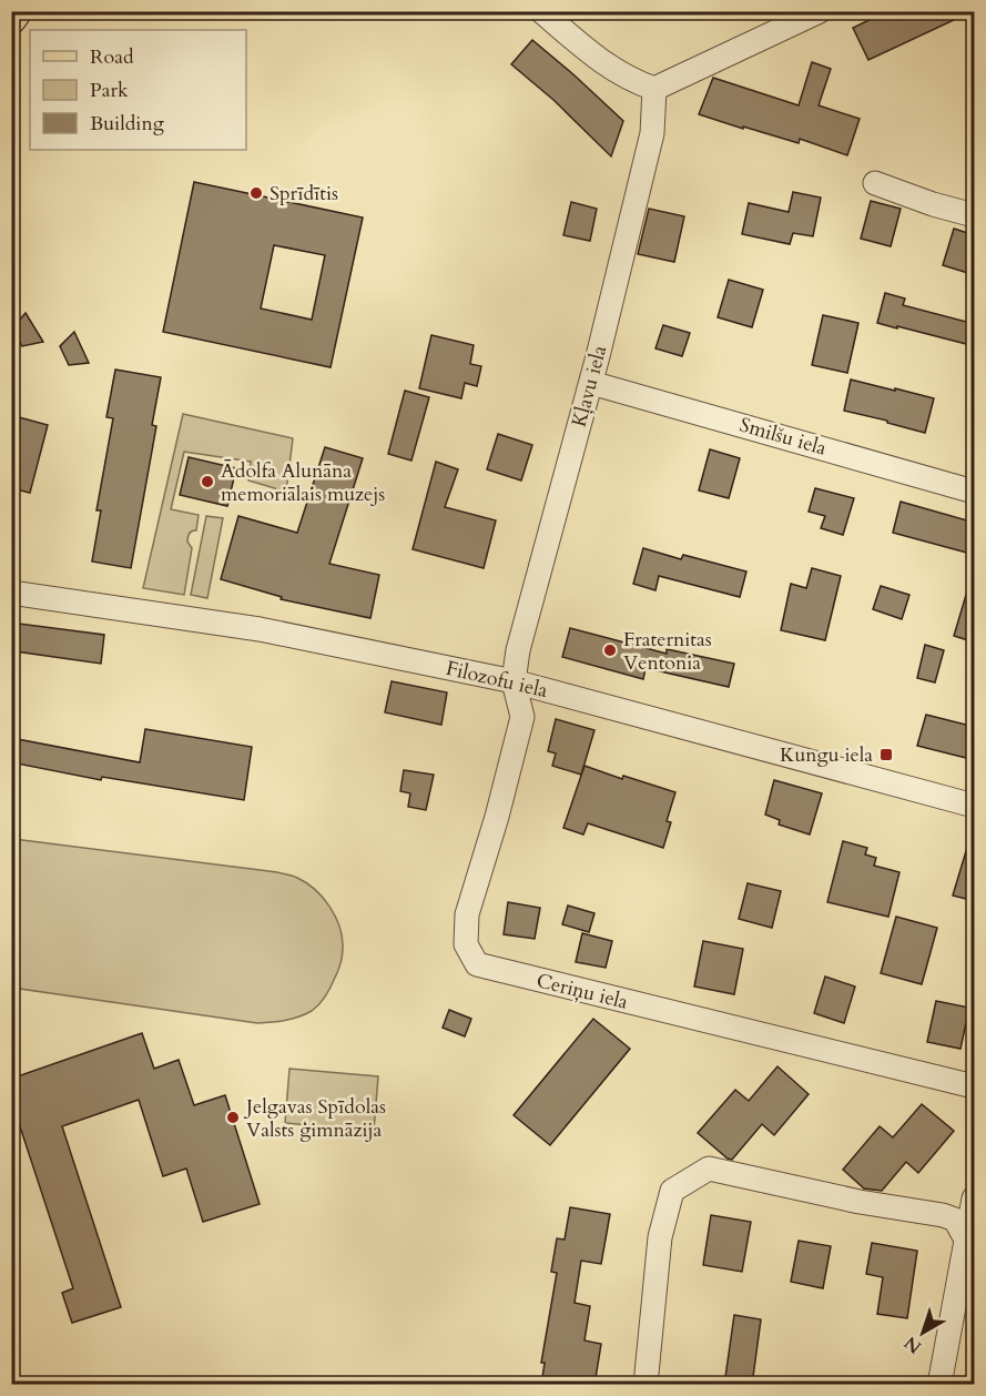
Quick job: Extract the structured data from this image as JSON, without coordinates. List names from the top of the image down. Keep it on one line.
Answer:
{"streets":{"street":["Kļavu iela","Smilšu iela","Filozofu iela","Ceriņu iela"]},"crossings":[["Kļavu iela","Smilšu iela"],["Kļavu iela","Filozofu iela"],["Kļavu iela","Ceriņu iela"],["Filozofu iela","Ceriņu iela"]],"places":{"other":["Sprīdītis","Ādolfa Alunāna memoriālais muzejs","Fraternitas Ventonia","Jelgavas Spīdolas Valsts ģimnāzija"],"transit":["Kungu iela"]},"legend":["Road","Park","Building"],"north":"bottom left"}
